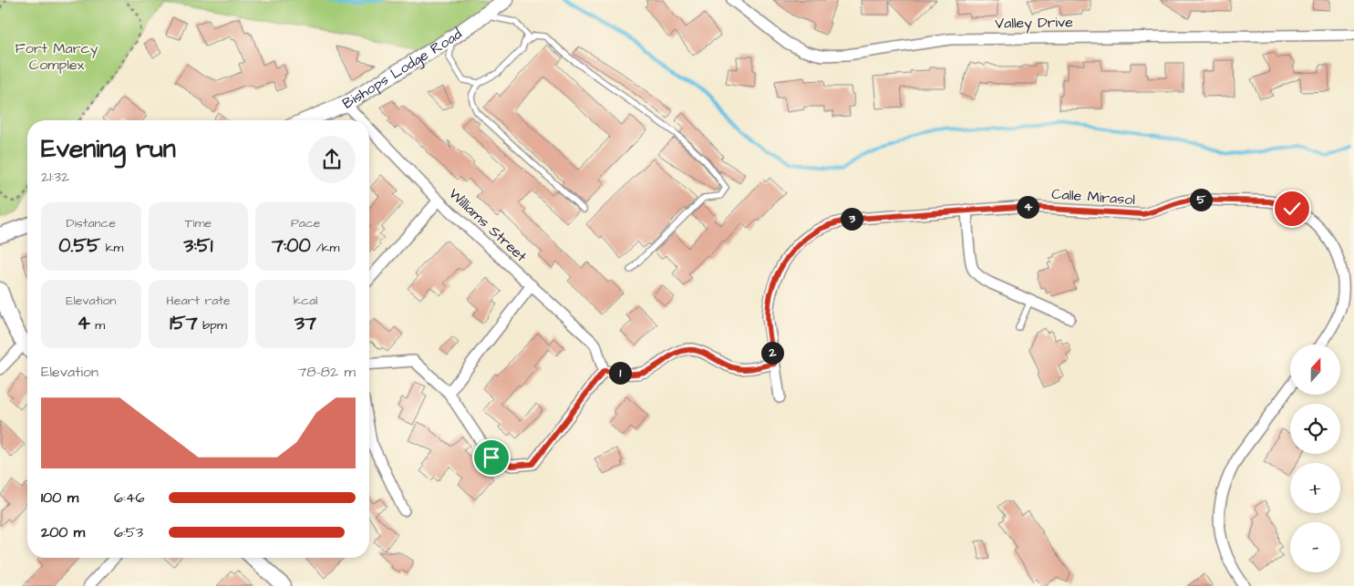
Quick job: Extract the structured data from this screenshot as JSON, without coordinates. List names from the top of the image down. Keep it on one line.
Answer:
{"streets":{"street":["Valley Drive","Bishops Lodge Road","Calle Mirasol","Williams Street"]},"crossings":[["Bishops Lodge Road","Williams Street"]],"parks":["Fort Marcy Complex"],"north":"top","page":{"heading":["Evening run","21:32"],"pins":["5","4","3","2","1"],"stats":[["Distance","0.55 km"],["Time","3:51"],["Pace","7:00 /km"],["Elevation","4 m"],["Heart rate","157 bpm"],["kcal","37"]],"map_buttons":["+","−"],"chart":["Elevation","78–82 m"],"list":[{"name":"100 m","note":"6:46"},{"name":"200 m","note":"6:53"}]}}
